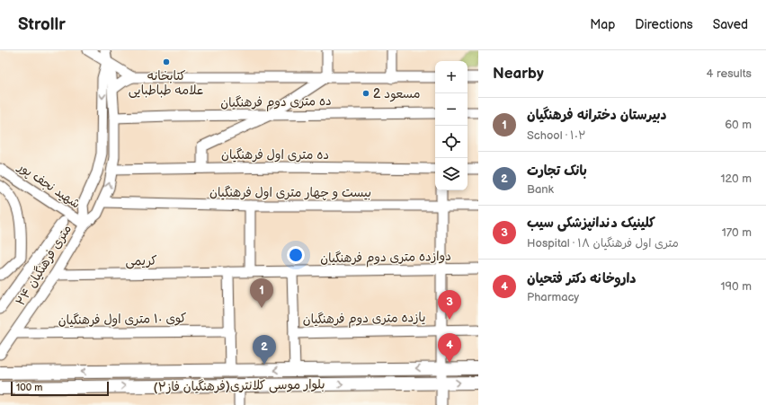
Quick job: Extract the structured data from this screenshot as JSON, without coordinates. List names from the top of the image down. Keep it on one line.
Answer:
{"streets":{"main road":["بلوار موسی کلانتری(فرهنگیان فاز۲)"],"street":["ده متری دوم فرهنگیان","ده متری اول فرهنگیان","شهید نجف پور","بیست و چهار متری اول فرهنگیان","دوازده متری دوم فرهنگیان","کریمی","۲۴ متری فرهنگیان","یازده متری دوم فرهنگیان","کوی ۱۰ متری اول فرهنگیان"]},"crossings":[["ده متری دوم فرهنگیان","۲۴ متری فرهنگیان"],["ده متری اول فرهنگیان","۲۴ متری فرهنگیان"],["شهید نجف پور","۲۴ متری فرهنگیان"],["بیست و چهار متری اول فرهنگیان","۲۴ متری فرهنگیان"],["دوازده متری دوم فرهنگیان","کریمی"],["کریمی","۲۴ متری فرهنگیان"],["۲۴ متری فرهنگیان","کوی ۱۰ متری اول فرهنگیان"]],"places":["کتابخانه علامه طباطبایی","مسعود 2"],"scale_bar":"100 m","page":{"header":"Strollr","nav":["Map","Directions","Saved"],"heading":["Nearby","4 results"],"map_buttons":["+","−"],"list":[{"mark":"1","name":"دبیرستان دخترانه فرهنگیان","note":"School · ۱۰۲","value":"60 m"},{"mark":"2","name":"بانک تجارت","note":"Bank","value":"120 m"},{"mark":"3","name":"کلینیک دندانپزشکی سیب","note":"Hospital · ۱۸ متری اول فرهنگیان","value":"170 m"},{"mark":"4","name":"داروخانه دکتر فتحیان","note":"Pharmacy","value":"190 m"}],"pins":["1","3","4","2"],"scale":"100 m"}}
